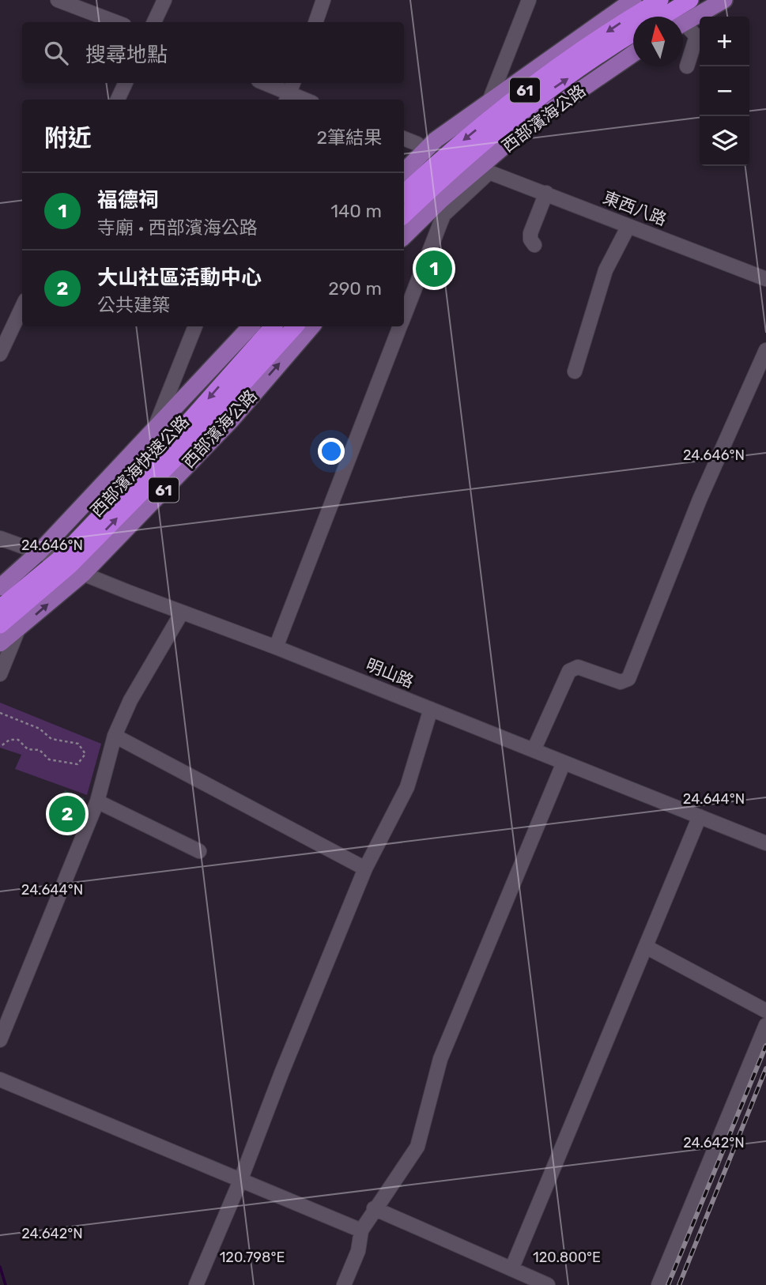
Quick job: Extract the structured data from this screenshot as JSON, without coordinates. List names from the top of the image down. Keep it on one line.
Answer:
{"streets":{"highway":["61","西部濱海快速公路"],"main road":["西部濱海公路"],"street":["東西八路","明山路"]},"crossings":[["西部濱海公路","東西八路"],["西部濱海公路","西部濱海快速公路"],["西部濱海公路","明山路"],["西部濱海快速公路","明山路"]],"north":"top","page":{"map_buttons":["+","−"],"search":"搜尋地點","heading":["附近","2筆結果"],"list":[{"mark":"1","name":"福德祠","note":"寺廟 · 西部濱海公路","value":"140 m"},{"mark":"2","name":"大山社區活動中心","note":"公共建築","value":"290 m"}],"pins":["1","2"]},"coordinates":["24.646°N","24.644°N","24.642°N","120.798°E","120.800°E"]}
